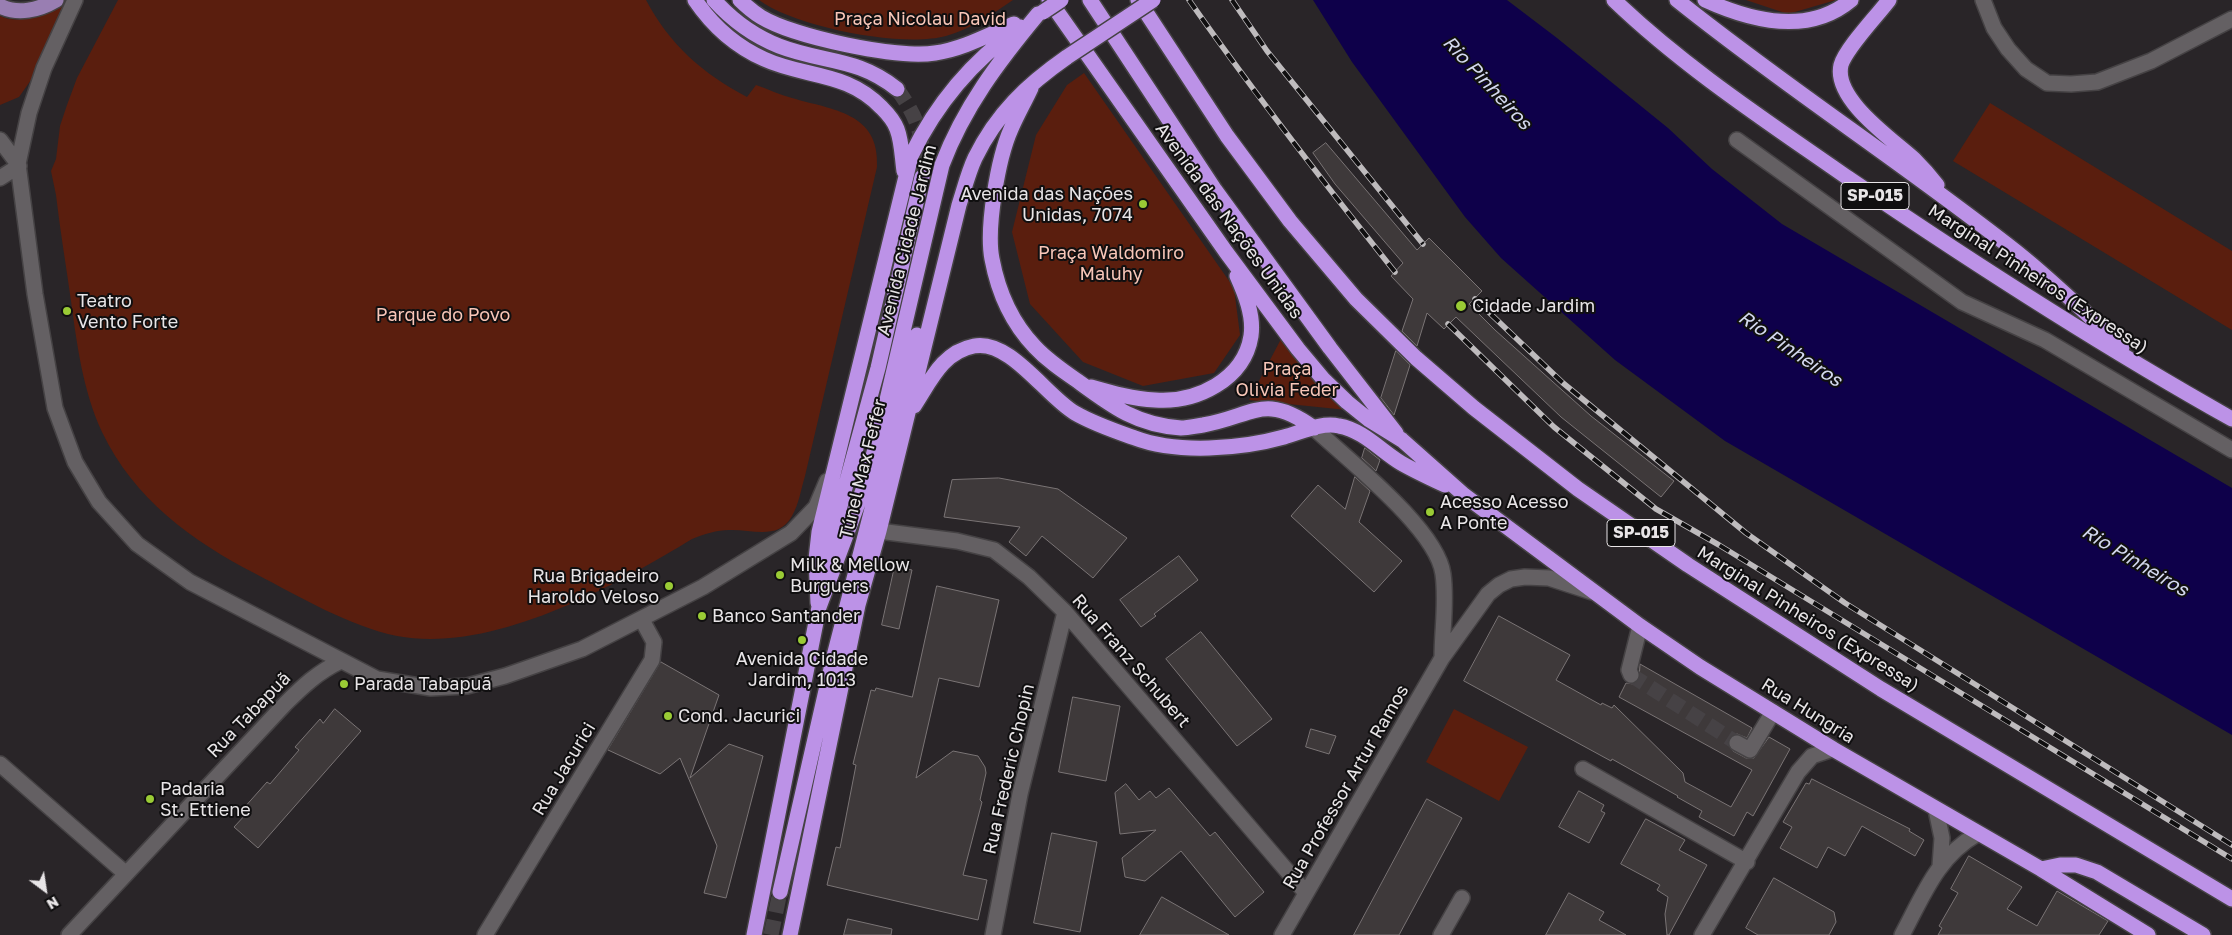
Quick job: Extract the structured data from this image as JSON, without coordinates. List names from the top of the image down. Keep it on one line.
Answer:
{"streets":{"highway":["SP-015","Avenida das Nações Unidas","Avenida Cidade Jardim","Marginal Pinheiros (Expressa)","Túnel Max Feffer","Rua Hungria"],"street":["Rua Franz Schubert","Rua Tabapuã","Rua Jacurici","Rua Frederic Chopin","Rua Professor Artur Ramos"]},"crossings":[["Avenida das Nações Unidas","Avenida Cidade Jardim"],["Avenida das Nações Unidas","Rua Hungria"],["Rua Franz Schubert","Rua Frederic Chopin"],["Rua Franz Schubert","Rua Professor Artur Ramos"],["Rua Hungria","Rua Professor Artur Ramos"]],"water":["Rio Pinheiros"],"parks":["Praça Nicolau David","Praça Waldomiro Maluhy","Parque do Povo","Praça Olivia Feder"],"places":["Avenida das Nações Unidas, 7074","Cidade Jardim","Teatro Vento Forte","Acesso Acesso A Ponte","Milk & Mellow Burguers","Rua Brigadeiro Haroldo Veloso","Banco Santander","Avenida Cidade Jardim, 1013","Parada Tabapuã","Cond. Jacurici","Padaria St. Ettiene"],"north":"bottom right"}
